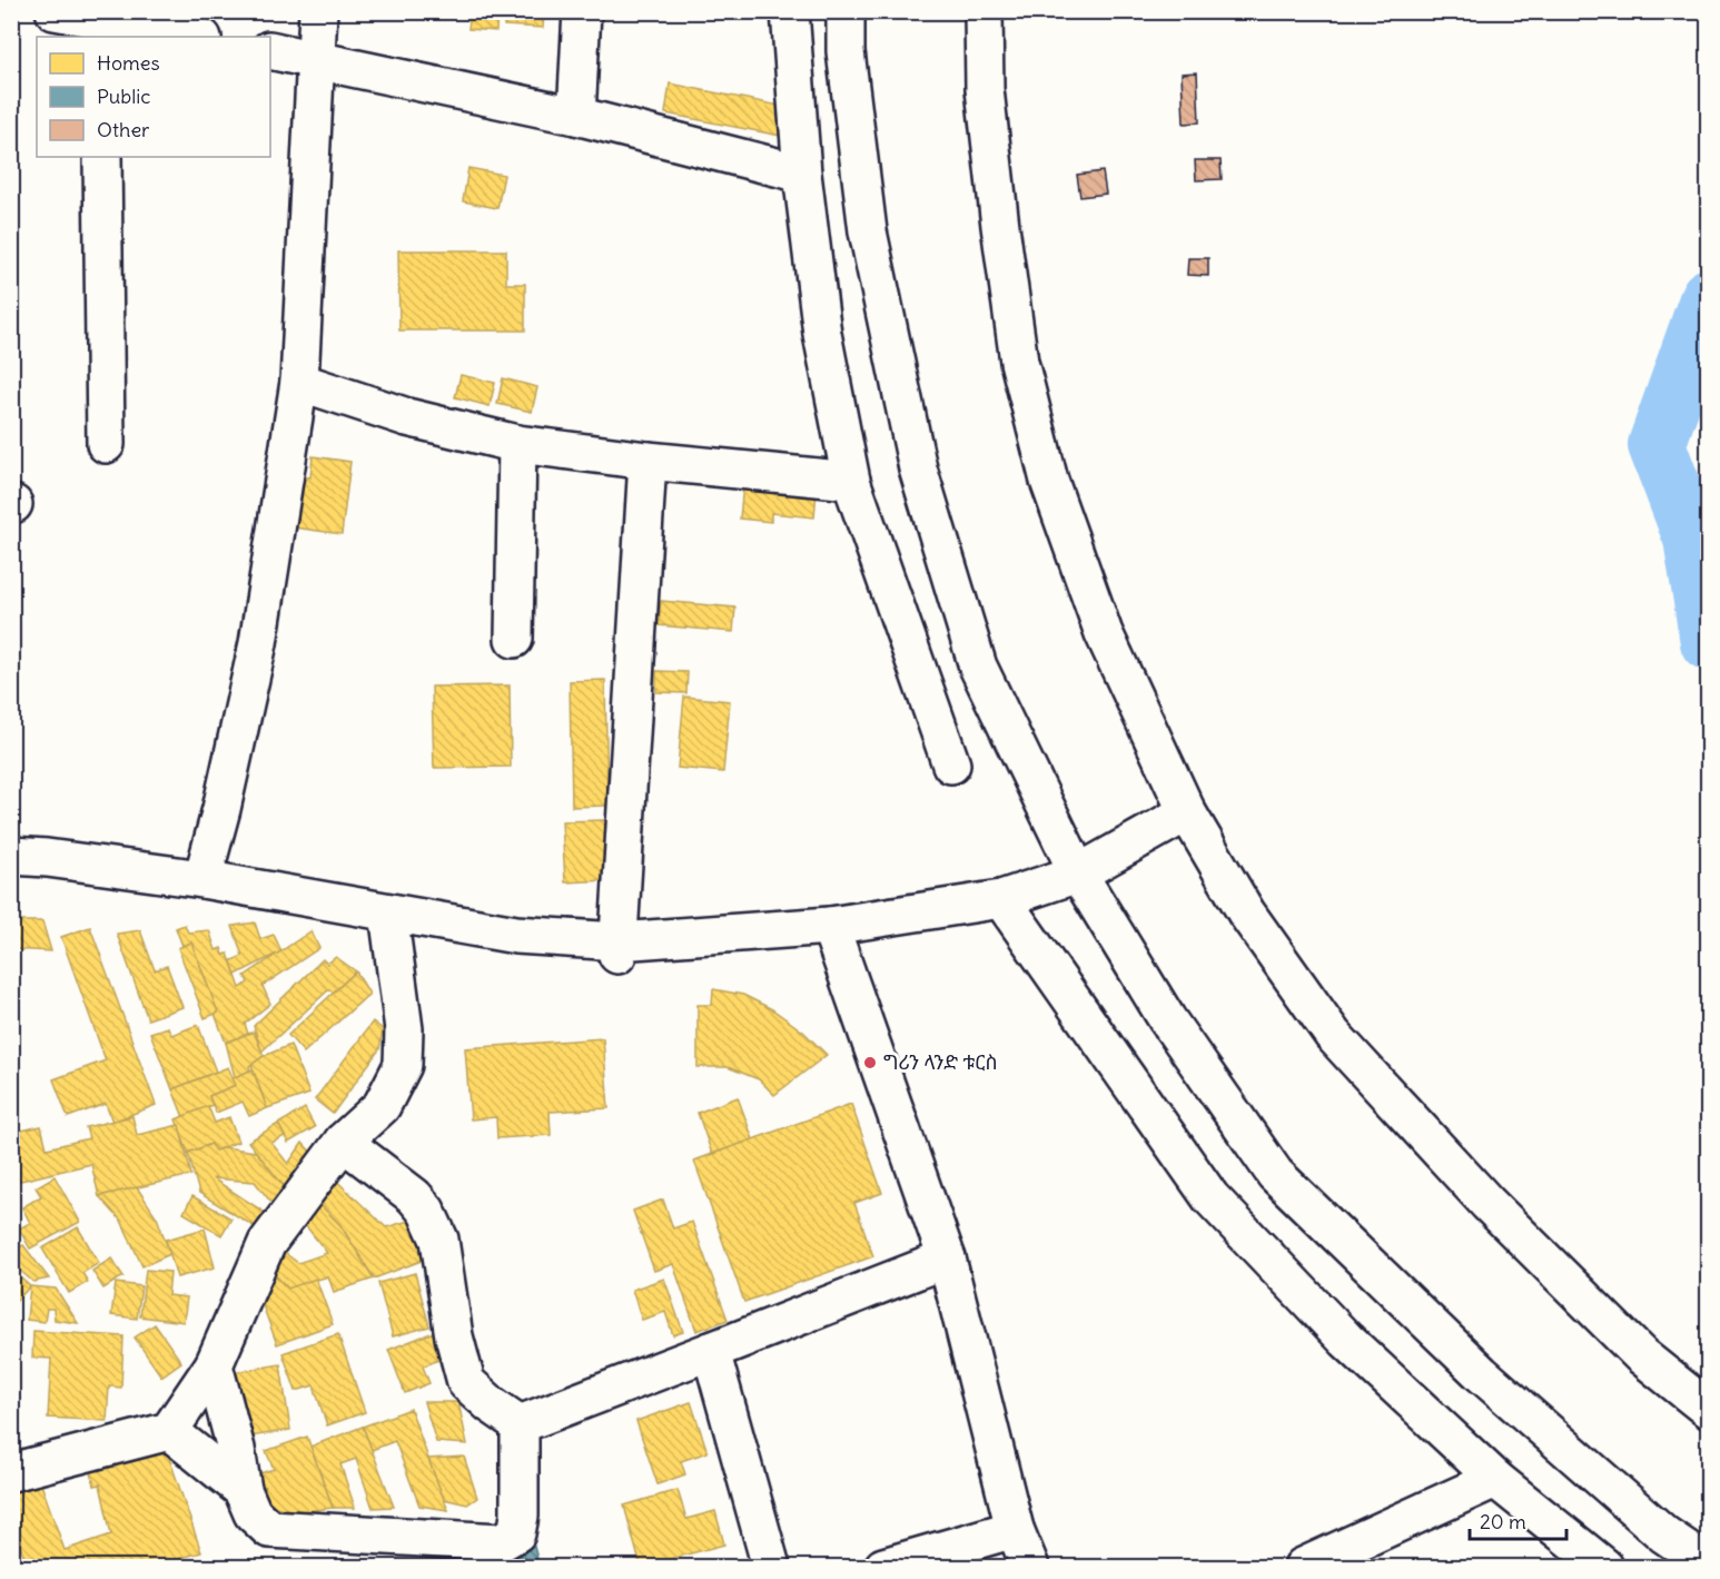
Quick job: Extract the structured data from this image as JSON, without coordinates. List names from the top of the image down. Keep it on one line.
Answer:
{"places":["ግሪን ላንድ ቱርስ"],"legend":["Homes","Public","Other"],"scale_bar":"20 m"}
